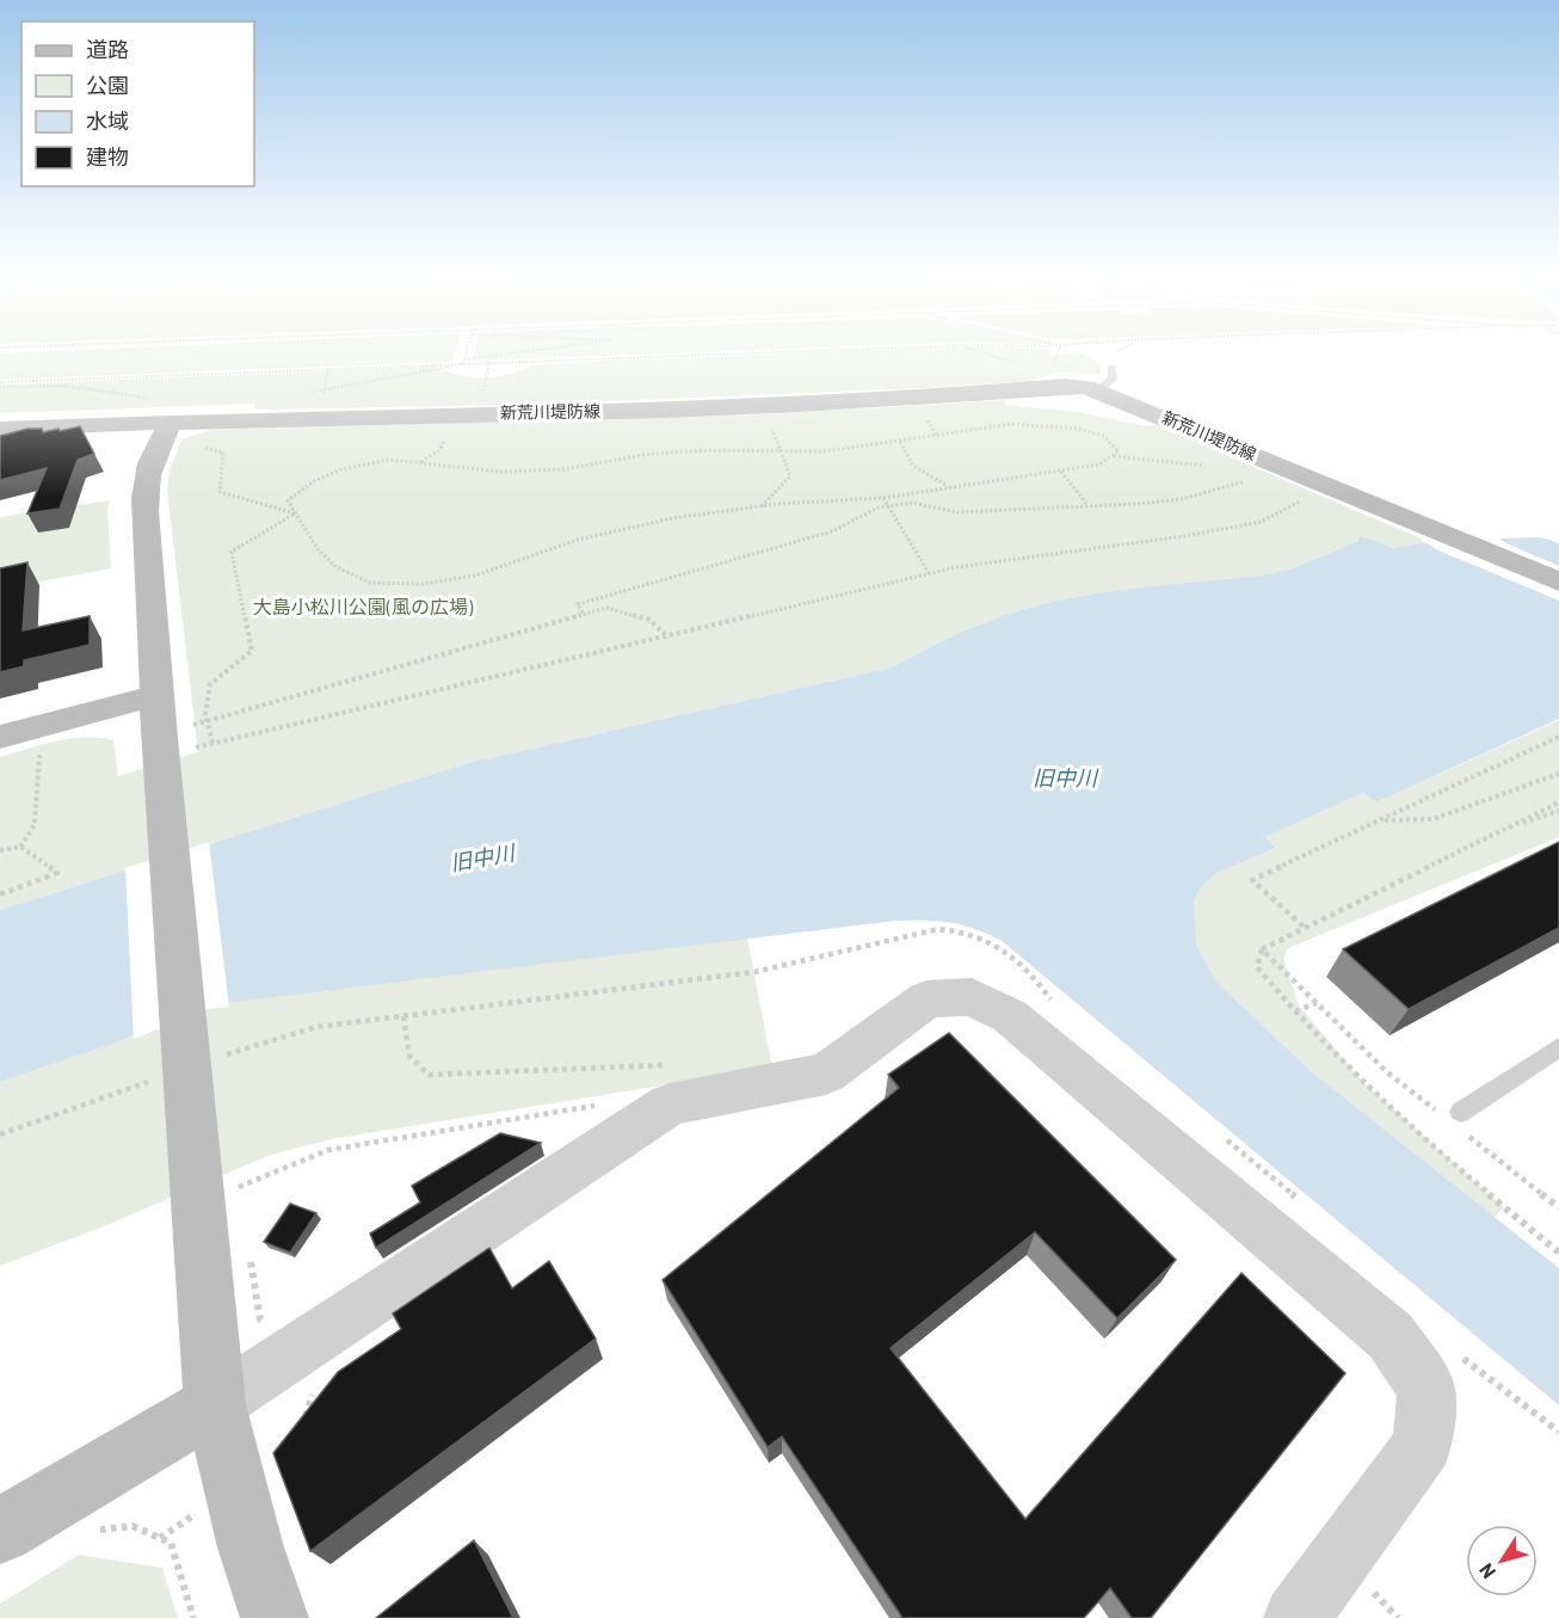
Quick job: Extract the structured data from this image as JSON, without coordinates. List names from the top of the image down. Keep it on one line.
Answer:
{"streets":{"street":["新荒川堤防線"]},"water":["旧中川"],"parks":["大島小松川公園(風の広場)"],"legend":["道路","公園","水域","建物"],"north":"bottom left"}
